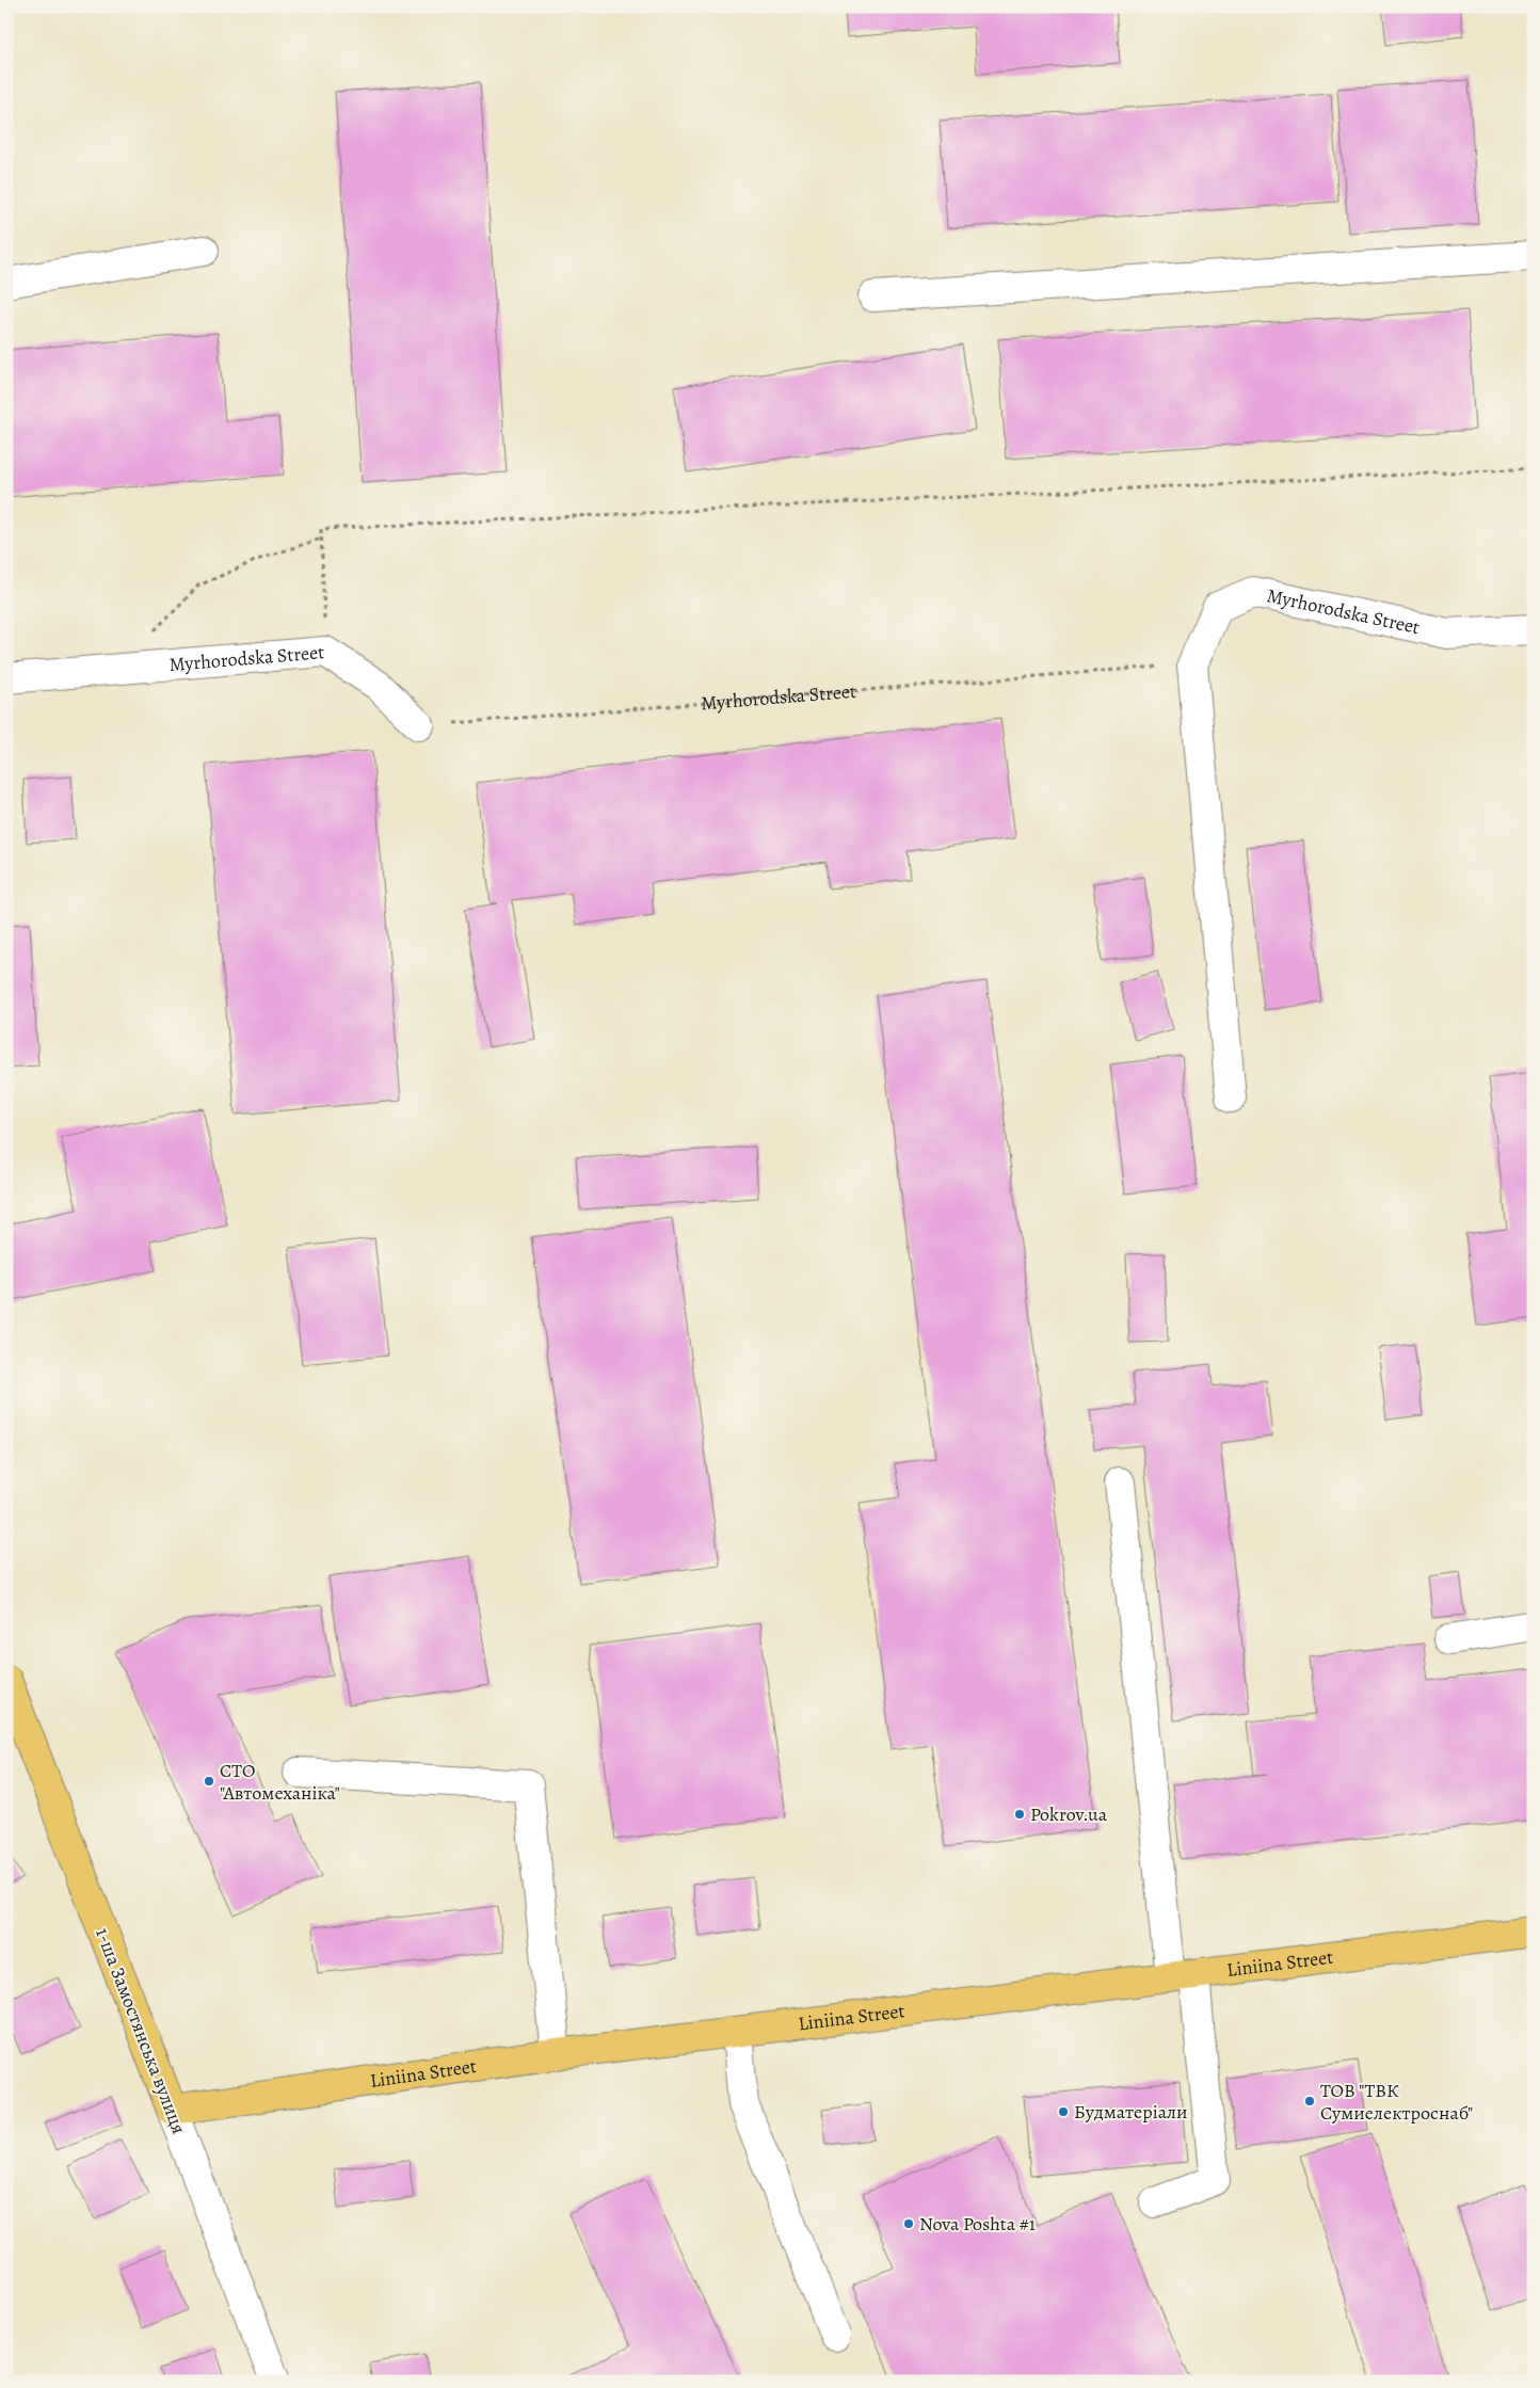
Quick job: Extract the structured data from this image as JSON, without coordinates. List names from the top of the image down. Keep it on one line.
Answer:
{"streets":{"main road":["Liniina Street","1-ша Замостянська вулиця"],"street":["Myrhorodska Street"]},"crossings":[["Liniina Street","1-ша Замостянська вулиця"]],"places":["СТО \"Автомеханіка\"","Pokrov.ua","ТОВ \"ТВК Сумиелектроснаб\"","Будматеріали","Nova Poshta #1"]}
